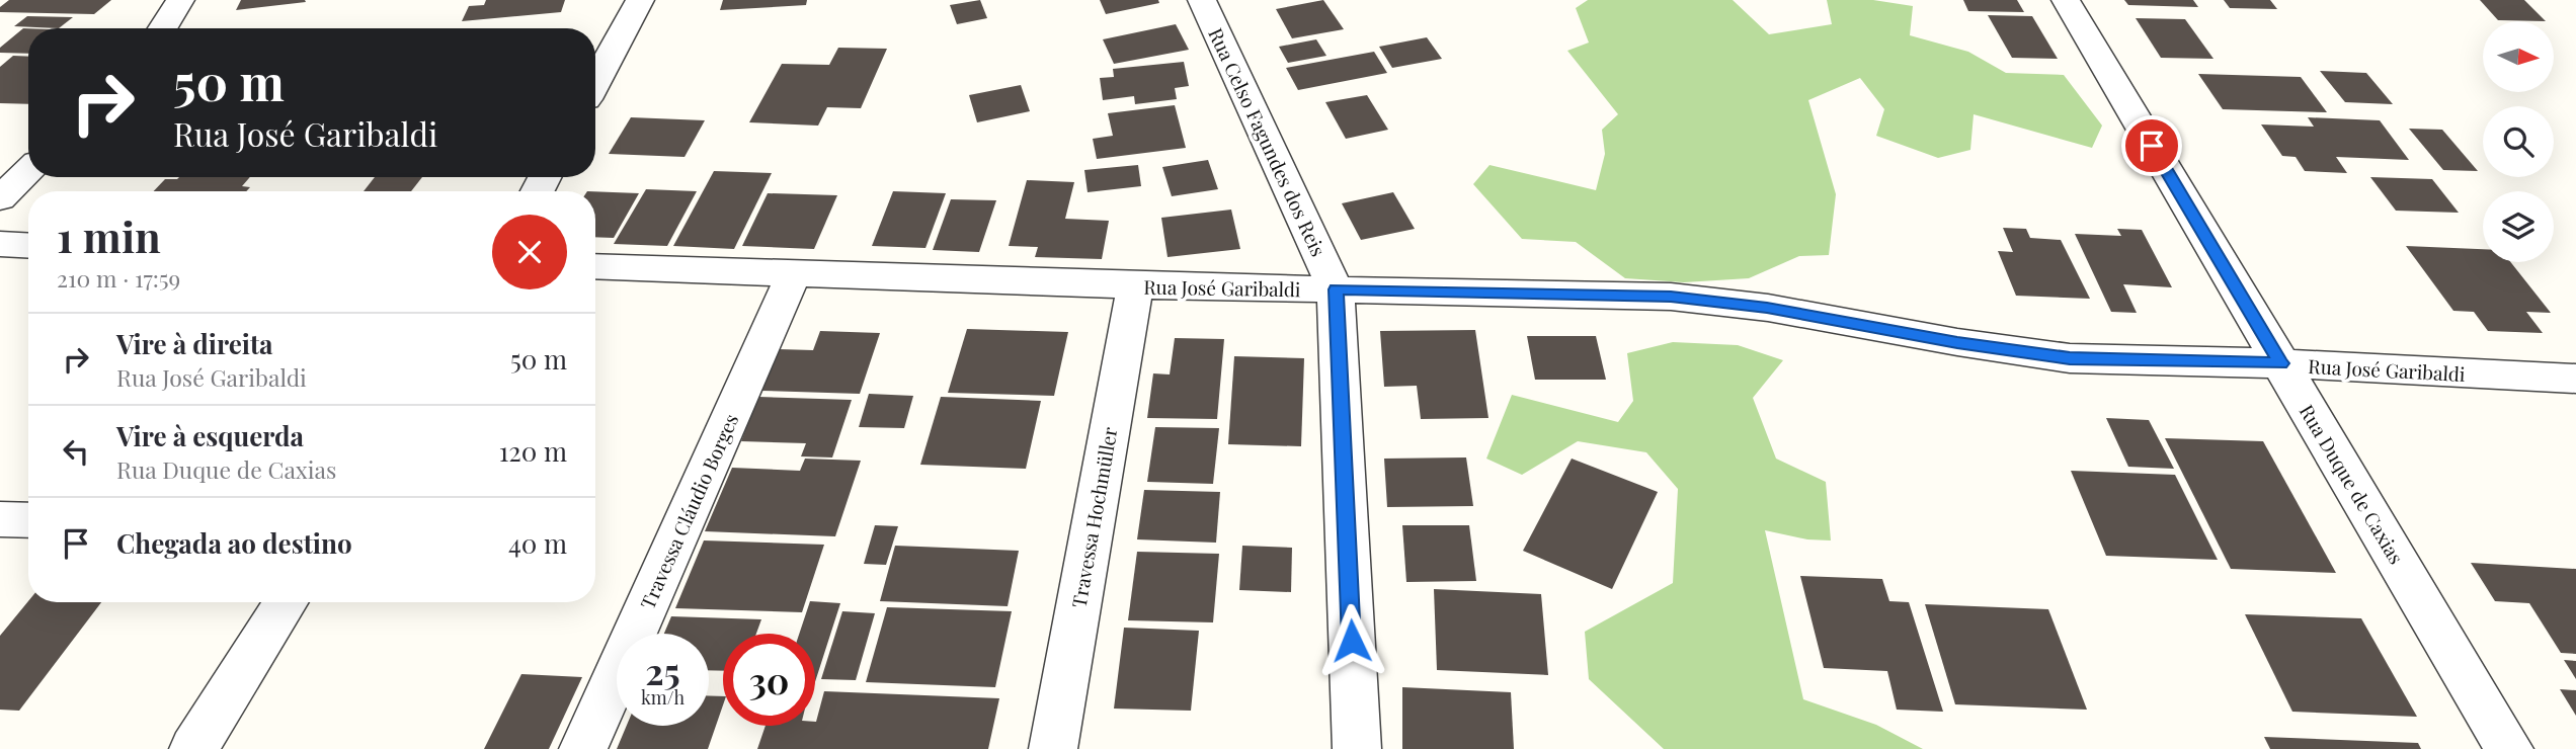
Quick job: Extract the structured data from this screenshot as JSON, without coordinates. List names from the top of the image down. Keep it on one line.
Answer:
{"streets":{"street":["Rua Celso Fagundes dos Reis","Rua José Garibaldi","Rua Duque de Caxias","Travessa Cláudio Borges","Travessa Hochmüller"]},"crossings":[["Rua Celso Fagundes dos Reis","Rua José Garibaldi"],["Rua José Garibaldi","Rua Duque de Caxias"],["Rua José Garibaldi","Travessa Cláudio Borges"],["Rua José Garibaldi","Travessa Hochmüller"]],"north":"right","page":{"turn":["50 m","Rua José Garibaldi"],"heading":["1 min","210 m · 17:59"],"list":[{"name":"Vire à direita","note":"Rua José Garibaldi","value":"50 m"},{"name":"Vire à esquerda","note":"Rua Duque de Caxias","value":"120 m"},{"name":"Chegada ao destino","value":"40 m"}],"speed":"25 km/h","limit":"30"}}
